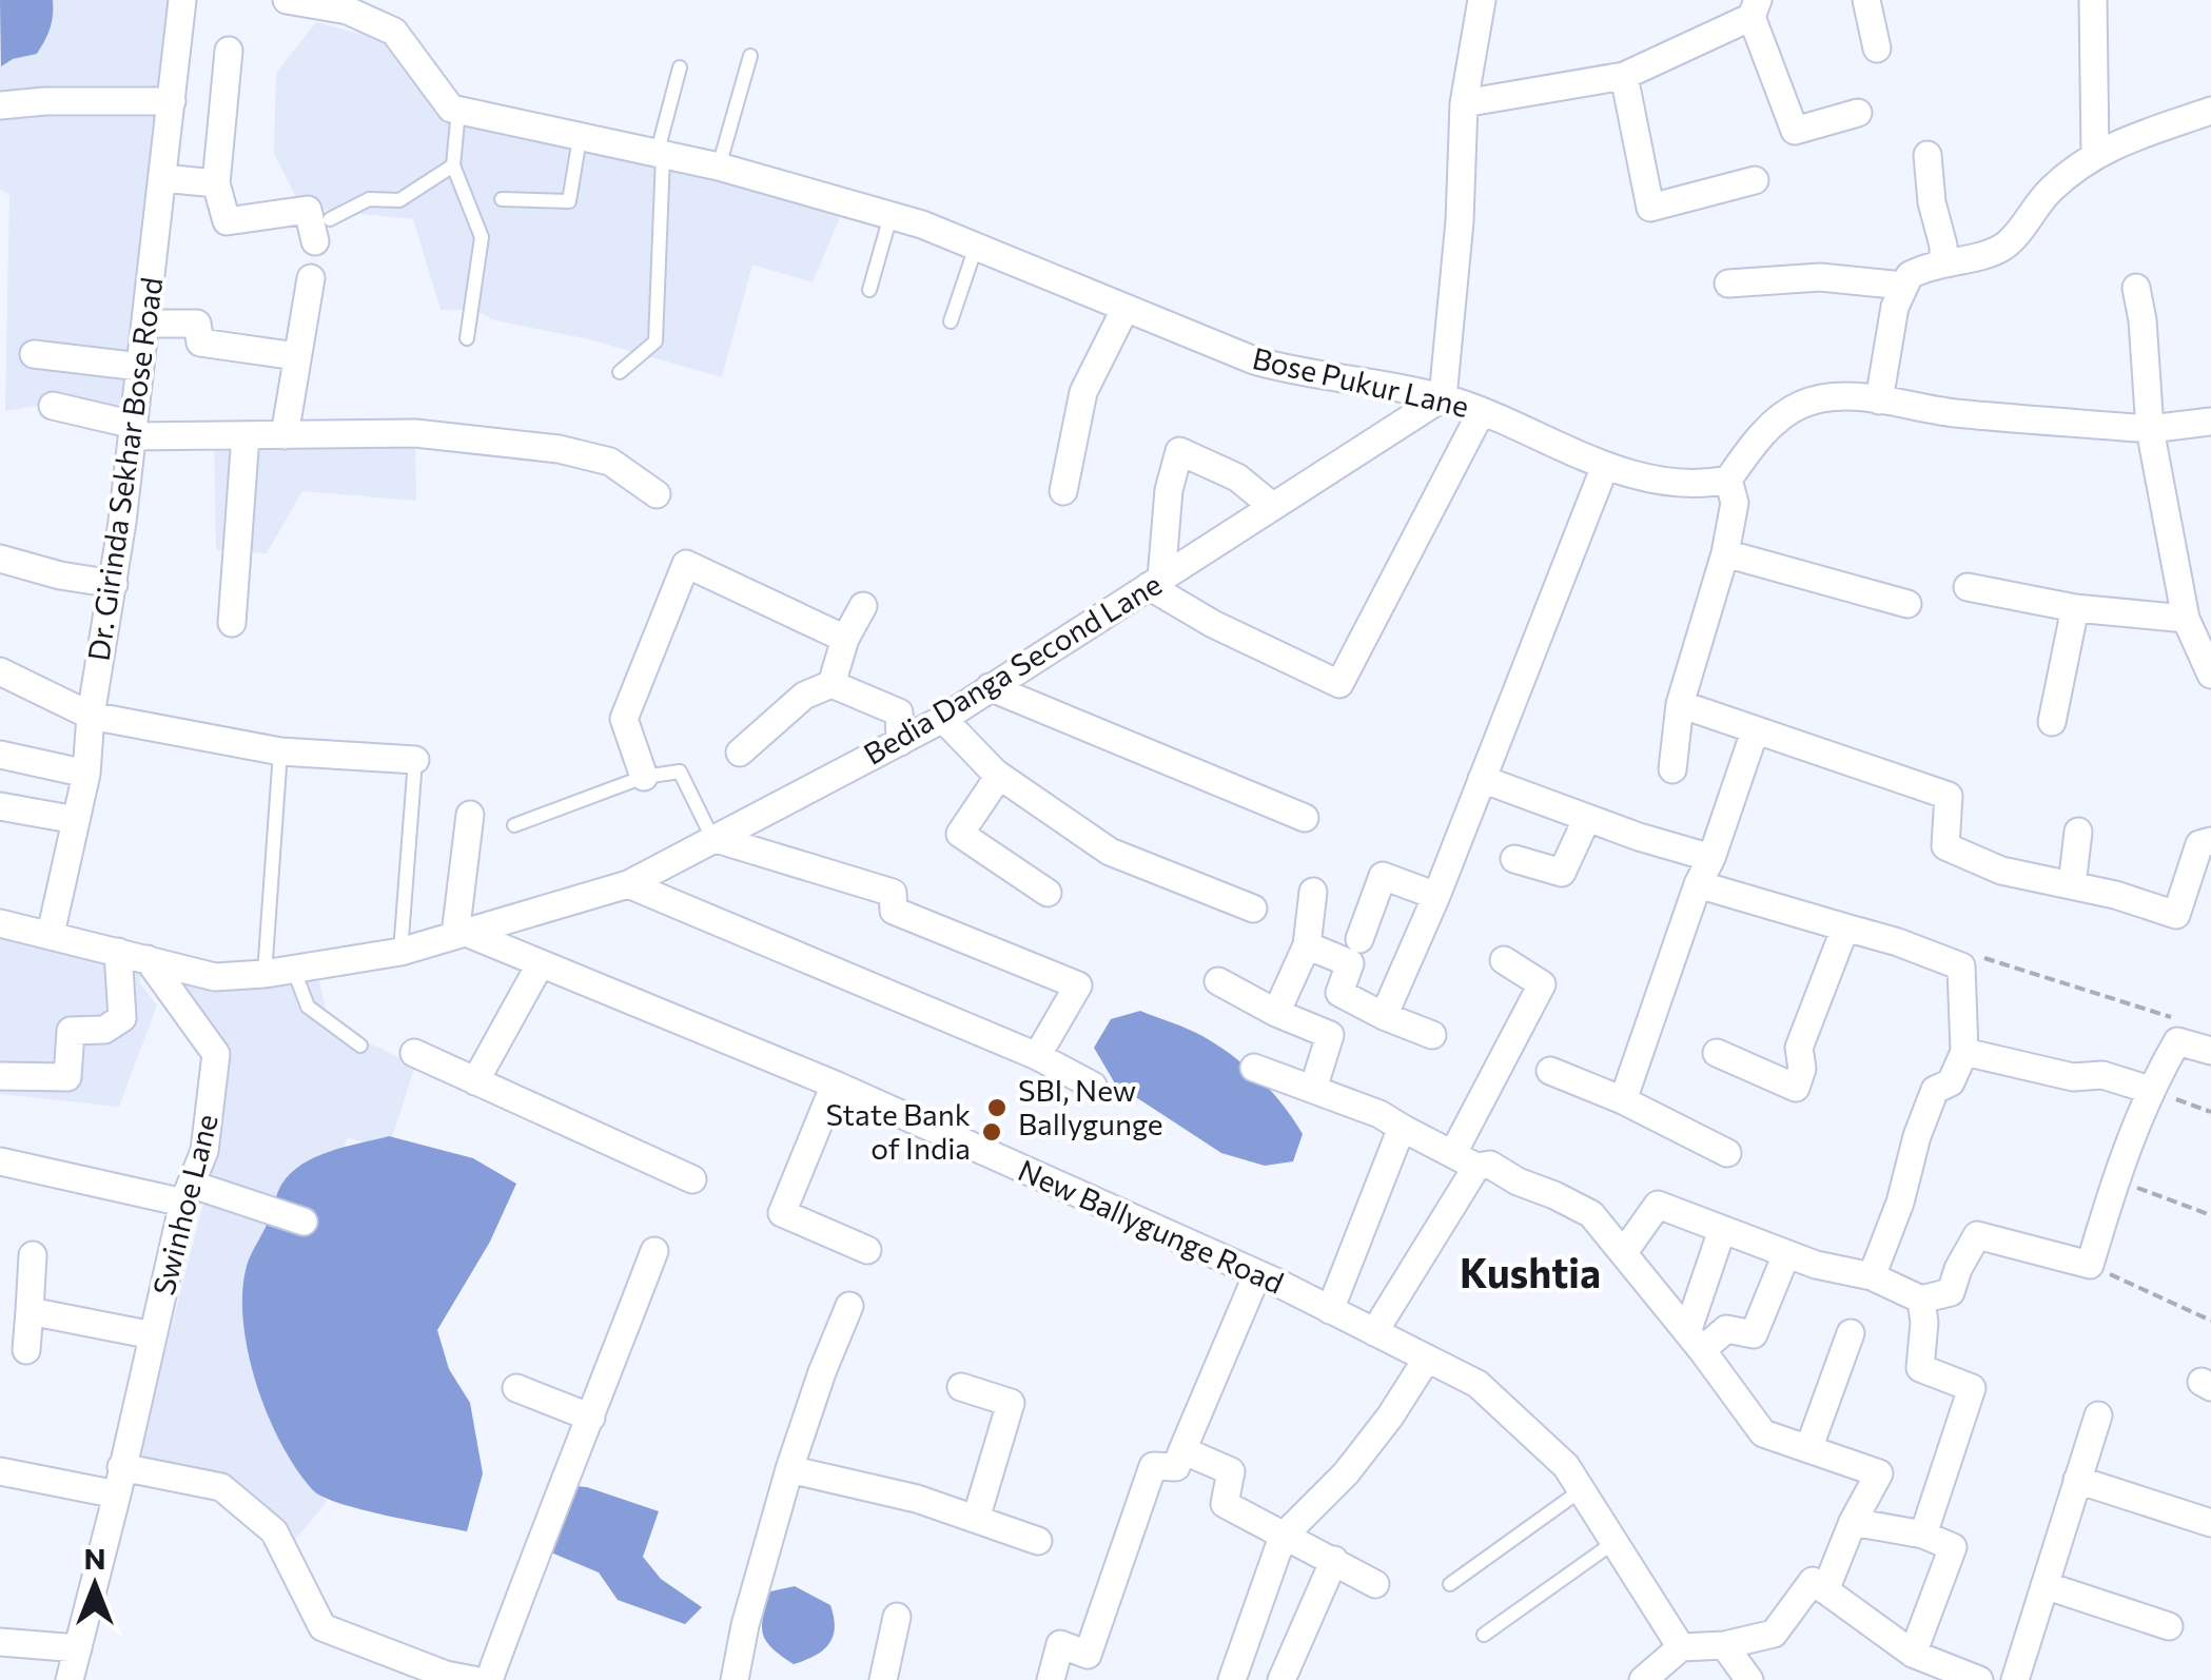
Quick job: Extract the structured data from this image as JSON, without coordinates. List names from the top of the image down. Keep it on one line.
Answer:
{"streets":{"street":["Bose Pukur Lane","Dr. Girinda Sekhar Bose Road","Bedia Danga Second Lane","Swinhoe Lane","New Ballygunge Road"]},"crossings":[["Bose Pukur Lane","Bedia Danga Second Lane"],["Dr. Girinda Sekhar Bose Road","Bedia Danga Second Lane"],["Bedia Danga Second Lane","Swinhoe Lane"],["Bedia Danga Second Lane","New Ballygunge Road"]],"districts":["Kushtia"],"places":["SBI, New Ballygunge","State Bank of India"],"north":"top"}
